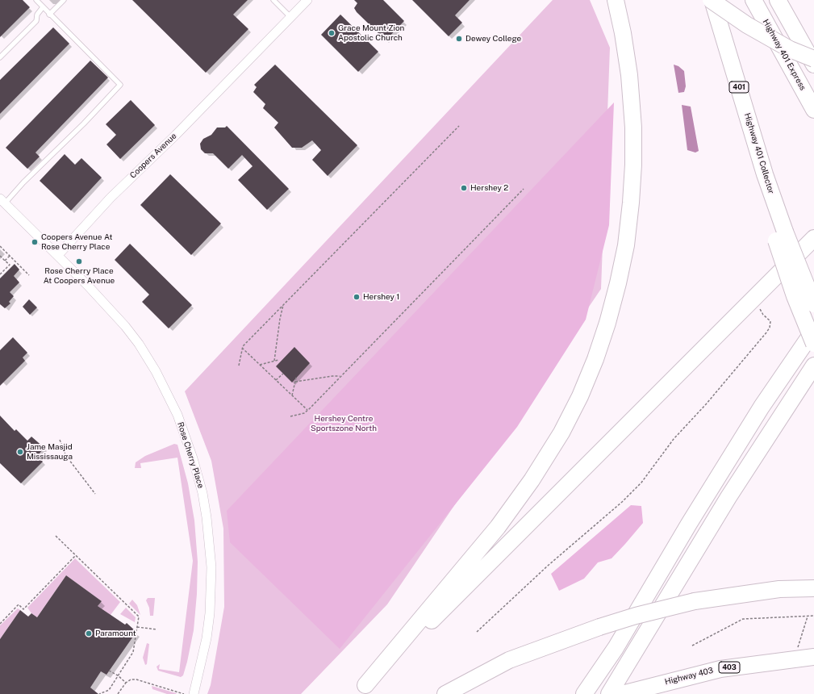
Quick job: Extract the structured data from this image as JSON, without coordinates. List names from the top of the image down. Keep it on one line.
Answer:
{"streets":{"highway":["Highway 401 Express","401","Highway 401 Collector","403","Highway 403"],"street":["Coopers Avenue","Rose Cherry Place"]},"crossings":[["Coopers Avenue","Rose Cherry Place"]],"parks":["Hershey Centre Sportszone North"],"places":["Grace Mount Zion Apostolic Church","Dewey College","Hershey 2","Coopers Avenue At Rose Cherry Place","Rose Cherry Place At Coopers Avenue","Hershey 1","Jame Masjid Mississauga","Paramount"]}
